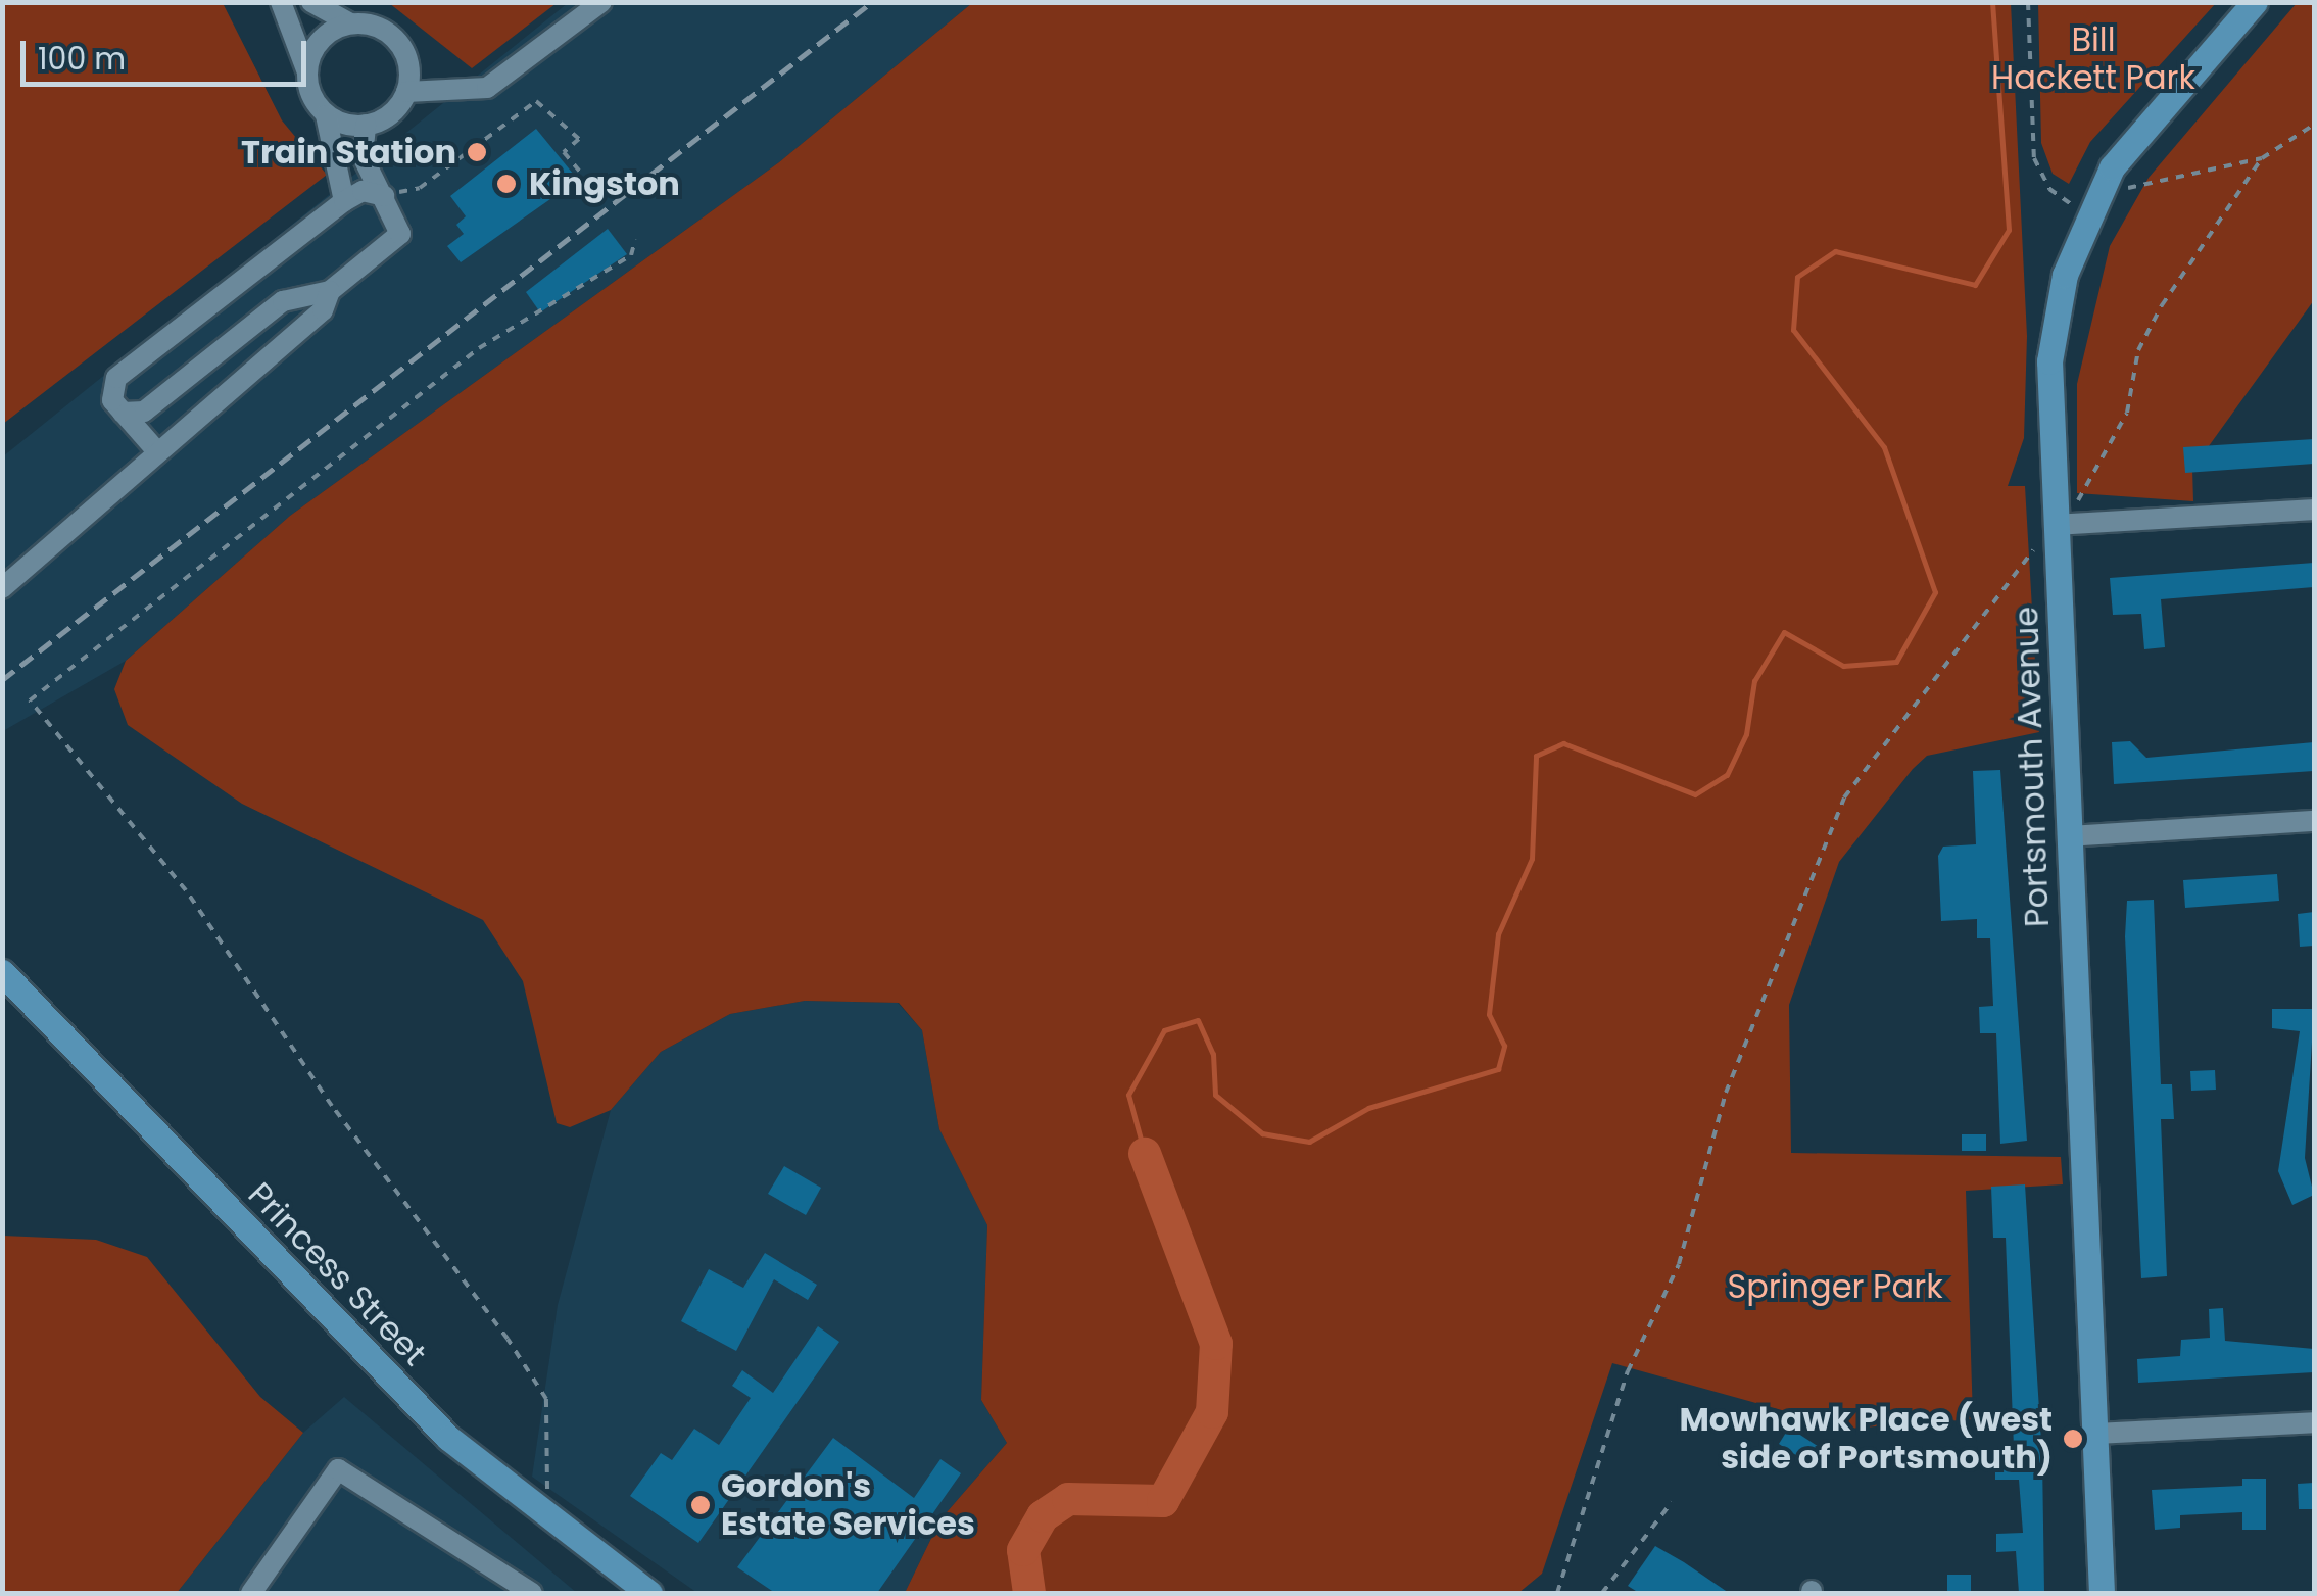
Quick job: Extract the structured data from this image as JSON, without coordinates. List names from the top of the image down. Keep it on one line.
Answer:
{"streets":{"main road":["Portsmouth Avenue","Princess Street"]},"parks":["Bill Hackett Park","Springer Park"],"places":["Train Station","Kingston","Mowhawk Place (west side of Portsmouth)","Gordon's Estate Services"],"scale_bar":"100 m"}
